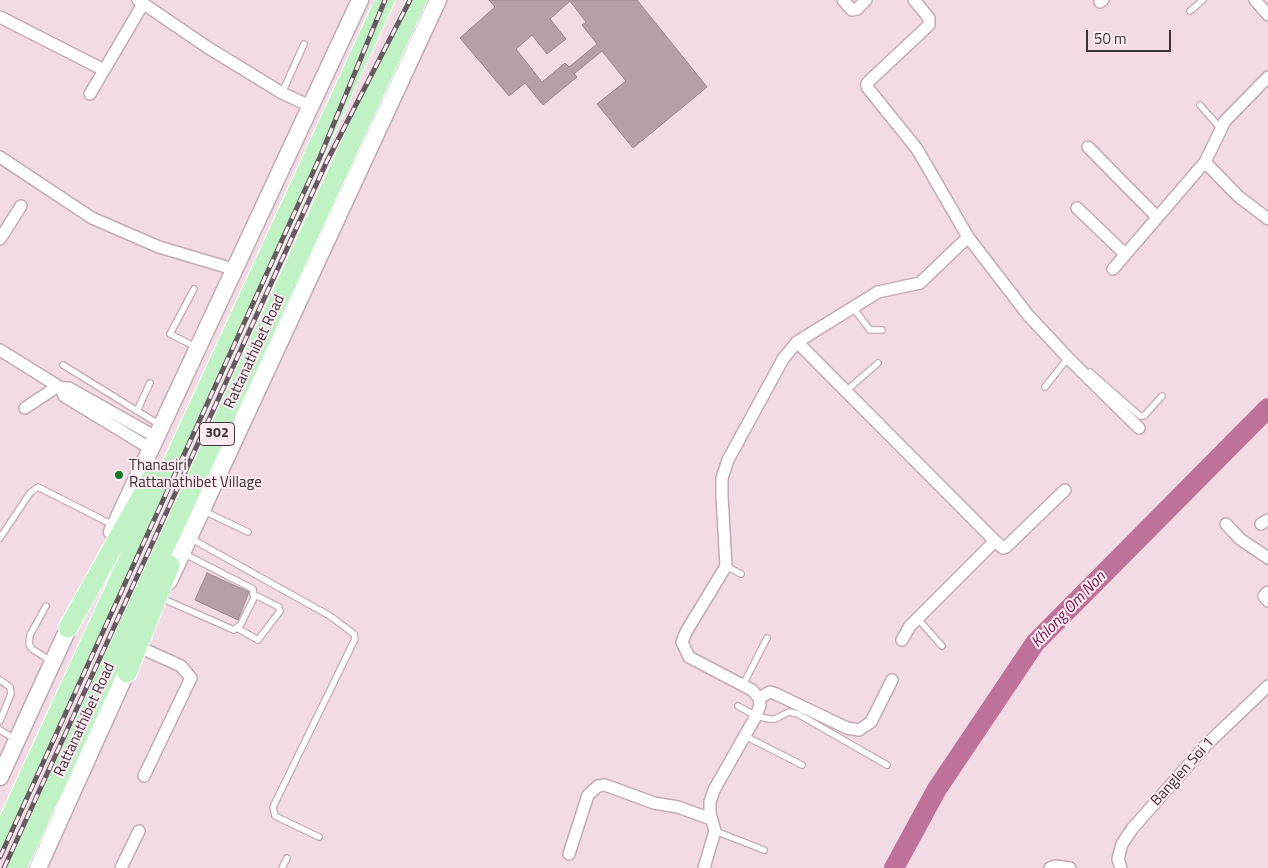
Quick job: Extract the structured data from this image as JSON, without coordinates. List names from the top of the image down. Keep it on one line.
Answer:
{"streets":{"main road":["Rattanathibet Road","302"],"street":["Banglen Soi 1"]},"water":["Khlong Om Non"],"places":["Thanasiri Rattanathibet Village"],"scale_bar":"50 m"}
